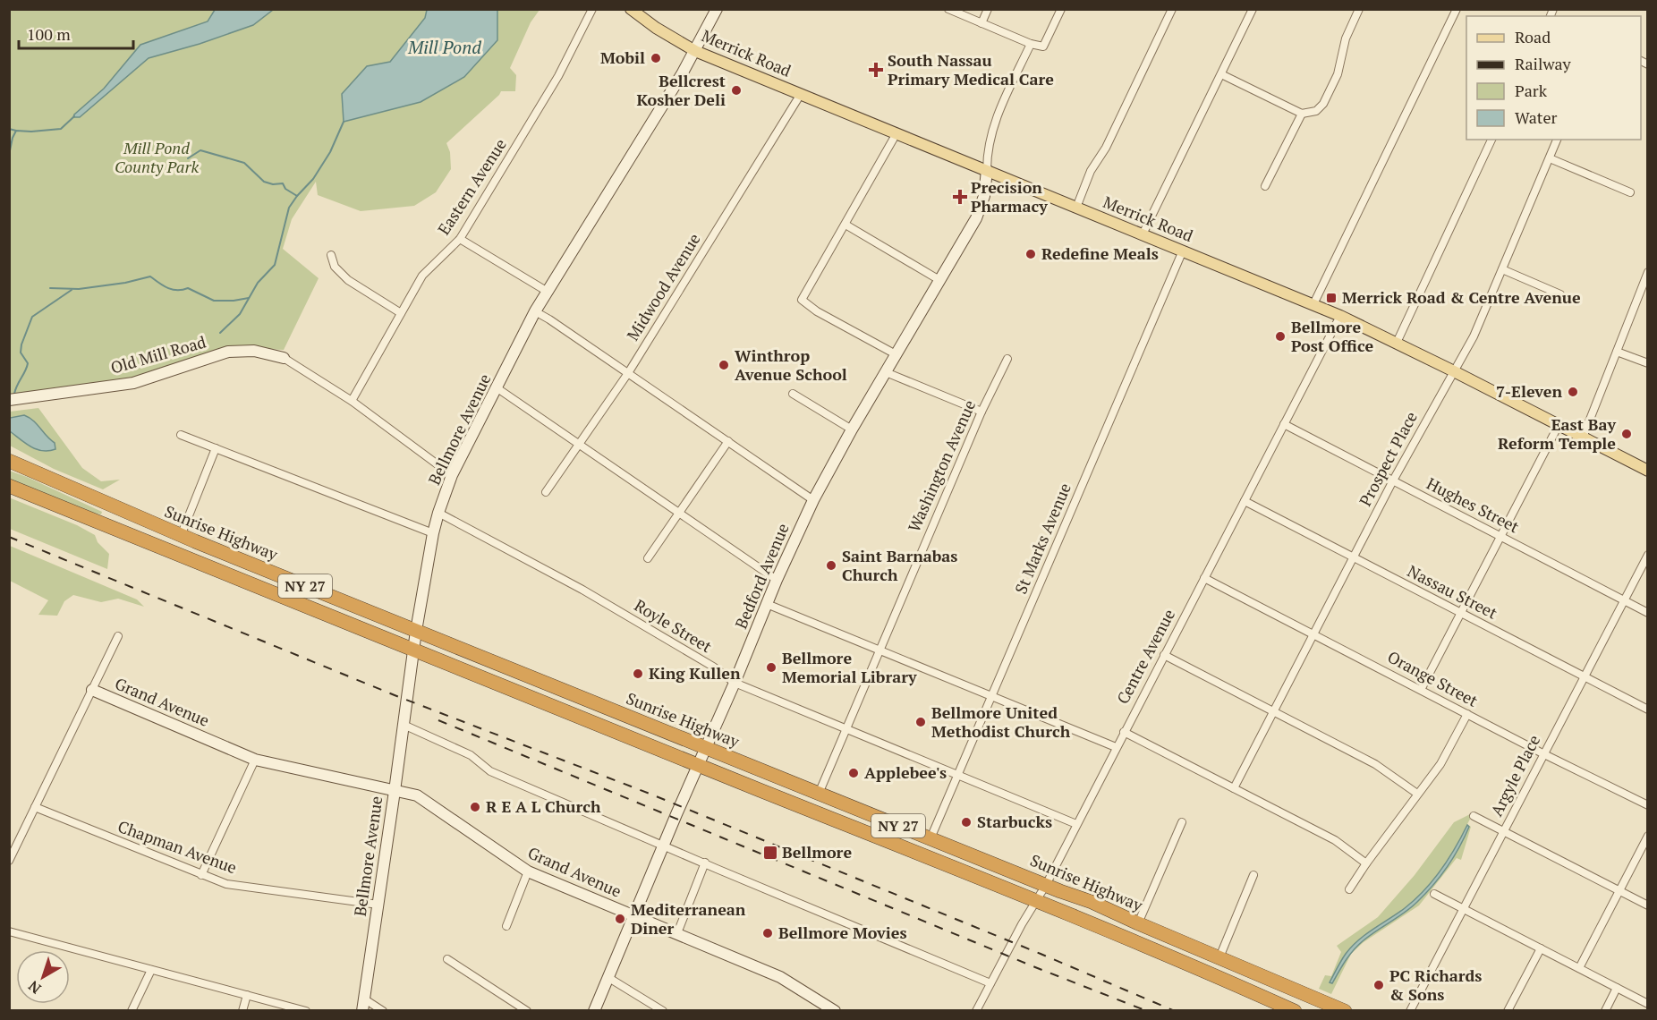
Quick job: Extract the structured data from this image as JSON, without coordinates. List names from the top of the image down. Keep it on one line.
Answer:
{"streets":{"highway":["Sunrise Highway","NY 27"],"main road":["Merrick Road"],"street":["Eastern Avenue","Midwood Avenue","Old Mill Road","Bellmore Avenue","Prospect Place","Washington Avenue","Hughes Street","St Marks Avenue","Bedford Avenue","Nassau Street","Royle Street","Centre Avenue","Orange Street","Grand Avenue","Argyle Place","Chapman Avenue"]},"crossings":[["Merrick Road","Midwood Avenue"],["Merrick Road","Bellmore Avenue"],["Merrick Road","Prospect Place"],["Merrick Road","St Marks Avenue"],["Merrick Road","Bedford Avenue"],["Merrick Road","Centre Avenue"],["Bellmore Avenue","Sunrise Highway"],["Bellmore Avenue","NY 27"],["Bellmore Avenue","Royle Street"],["Bellmore Avenue","Grand Avenue"],["Bellmore Avenue","Chapman Avenue"],["Prospect Place","Hughes Street"],["Prospect Place","Nassau Street"],["Prospect Place","Orange Street"],["Washington Avenue","Sunrise Highway"],["Washington Avenue","Royle Street"],["Hughes Street","Centre Avenue"],["Hughes Street","Argyle Place"],["Sunrise Highway","St Marks Avenue"],["Sunrise Highway","Bedford Avenue"],["Sunrise Highway","Centre Avenue"],["St Marks Avenue","Royle Street"],["Bedford Avenue","NY 27"],["Bedford Avenue","Royle Street"],["Bedford Avenue","Grand Avenue"],["NY 27","Centre Avenue"],["Nassau Street","Centre Avenue"],["Nassau Street","Argyle Place"],["Royle Street","Centre Avenue"],["Centre Avenue","Orange Street"],["Orange Street","Argyle Place"]],"water":["Mill Pond"],"parks":["Mill Pond County Park"],"places":{"other":["Mobil","Bellcrest Kosher Deli","Redefine Meals","Bellmore Post Office","Winthrop Avenue School","7-Eleven","East Bay Reform Temple","Saint Barnabas Church","Bellmore Memorial Library","King Kullen","Bellmore United Methodist Church","Applebee's","R E A L Church","Starbucks","Mediterranean Diner","Bellmore Movies","PC Richards & Sons"],"health":["South Nassau Primary Medical Care","Precision Pharmacy"],"transit":["Merrick Road & Centre Avenue","Bellmore"]},"legend":["Road","Railway","Park","Water"],"scale_bar":"100 m","north":"bottom left"}
